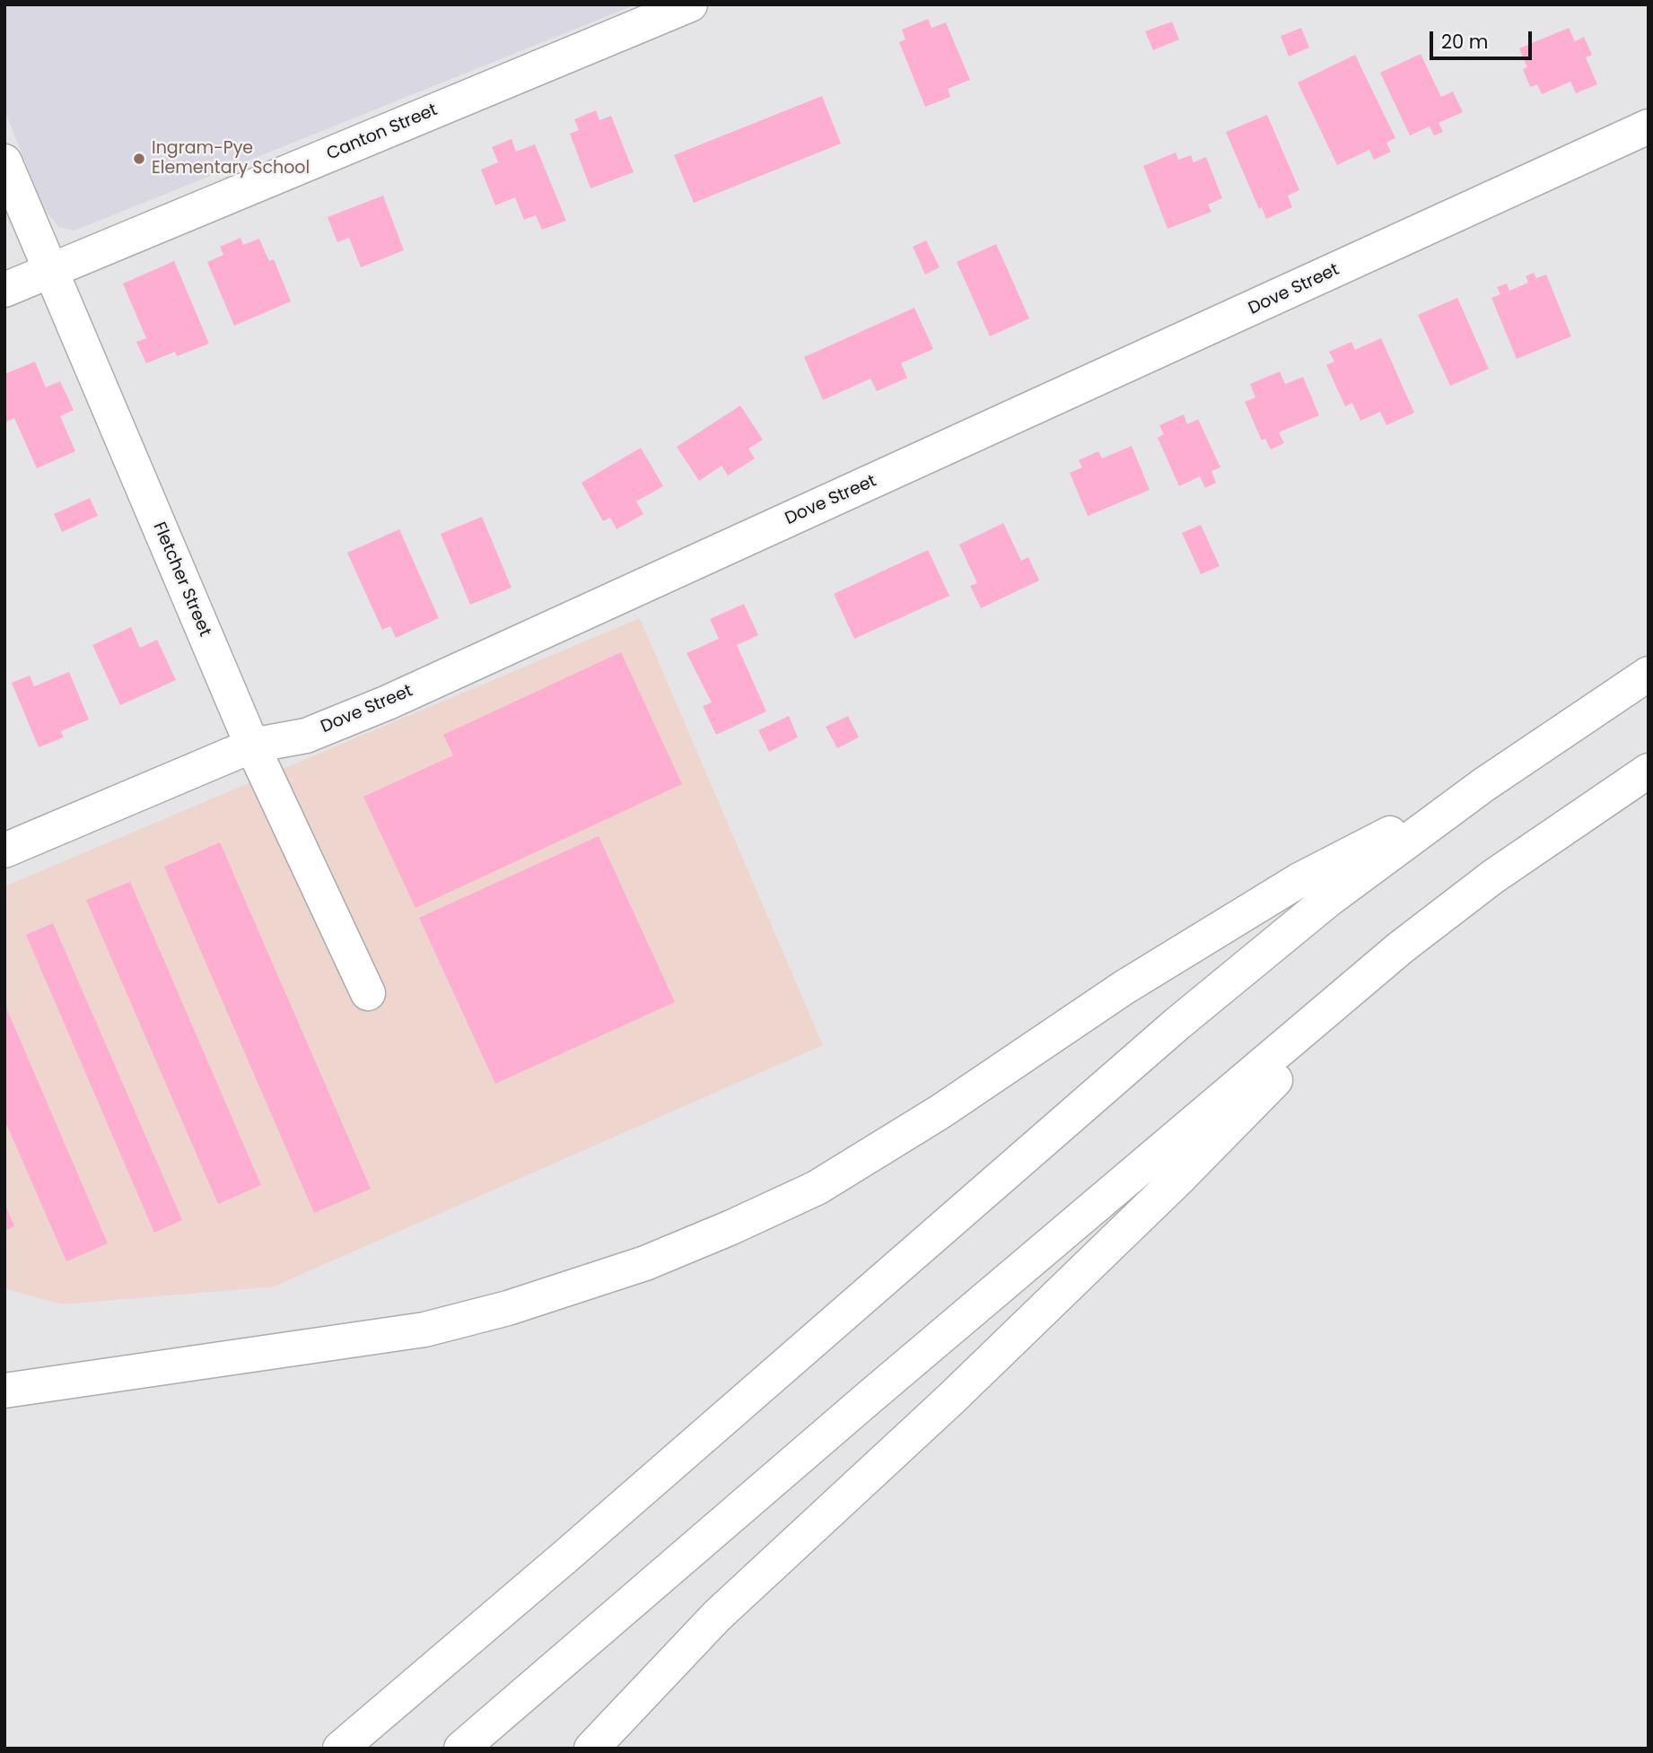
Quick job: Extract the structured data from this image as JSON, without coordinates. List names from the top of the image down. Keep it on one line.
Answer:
{"streets":{"main road":["Canton Street","Dove Street","Fletcher Street"]},"crossings":[["Canton Street","Fletcher Street"],["Dove Street","Fletcher Street"]],"places":["Ingram-Pye Elementary School"],"scale_bar":"20 m"}
